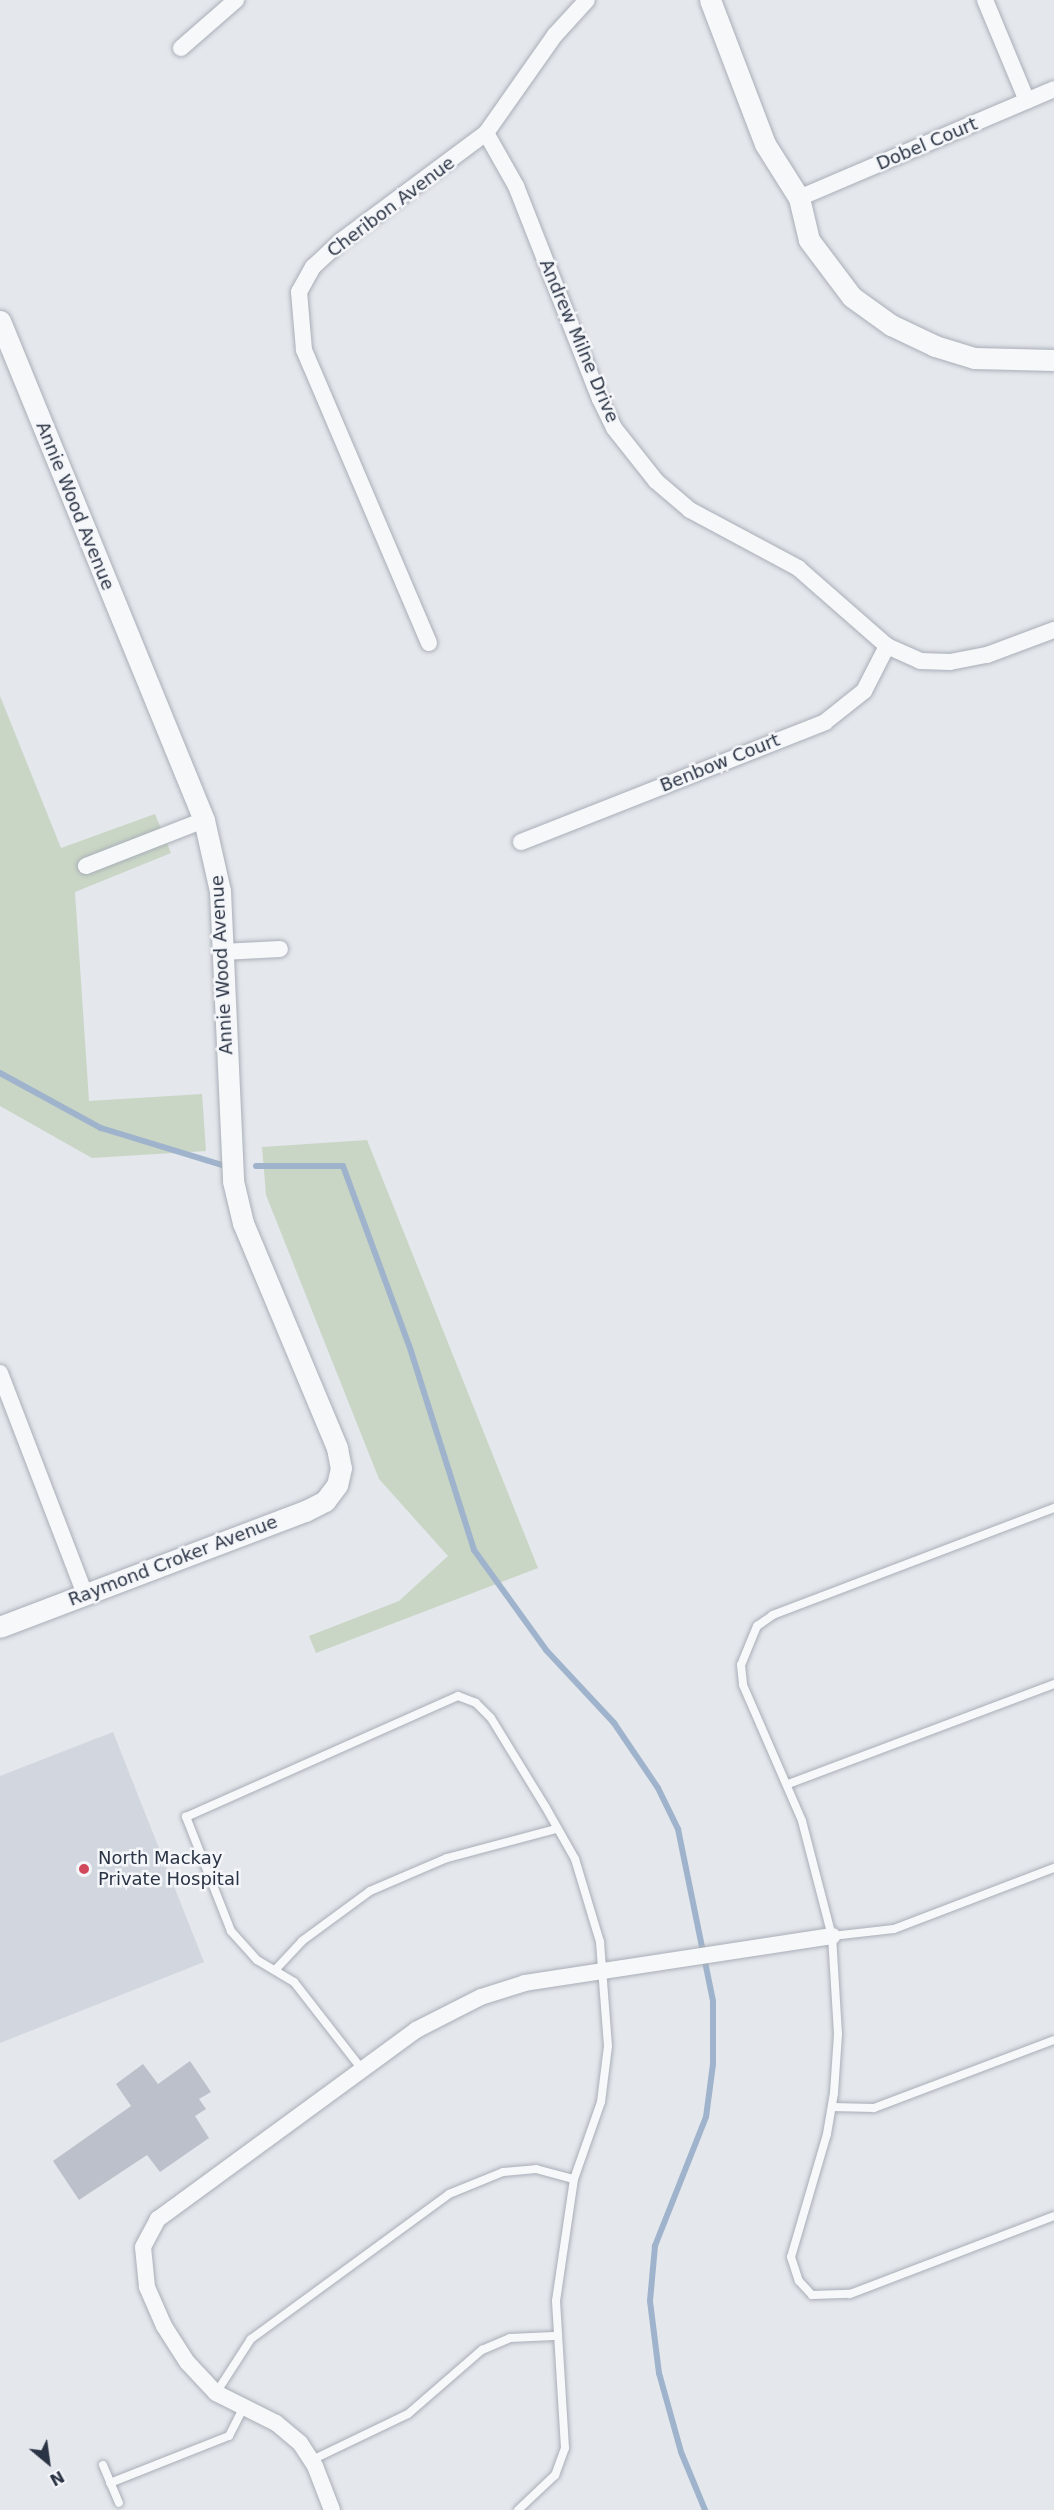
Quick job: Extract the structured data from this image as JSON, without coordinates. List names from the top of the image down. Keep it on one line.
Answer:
{"streets":{"street":["Dobel Court","Cheribon Avenue","Andrew Milne Drive","Annie Wood Avenue","Benbow Court","Raymond Croker Avenue"]},"crossings":[["Cheribon Avenue","Andrew Milne Drive"],["Andrew Milne Drive","Benbow Court"],["Annie Wood Avenue","Raymond Croker Avenue"]],"places":["North Mackay Private Hospital"],"north":"bottom right"}
